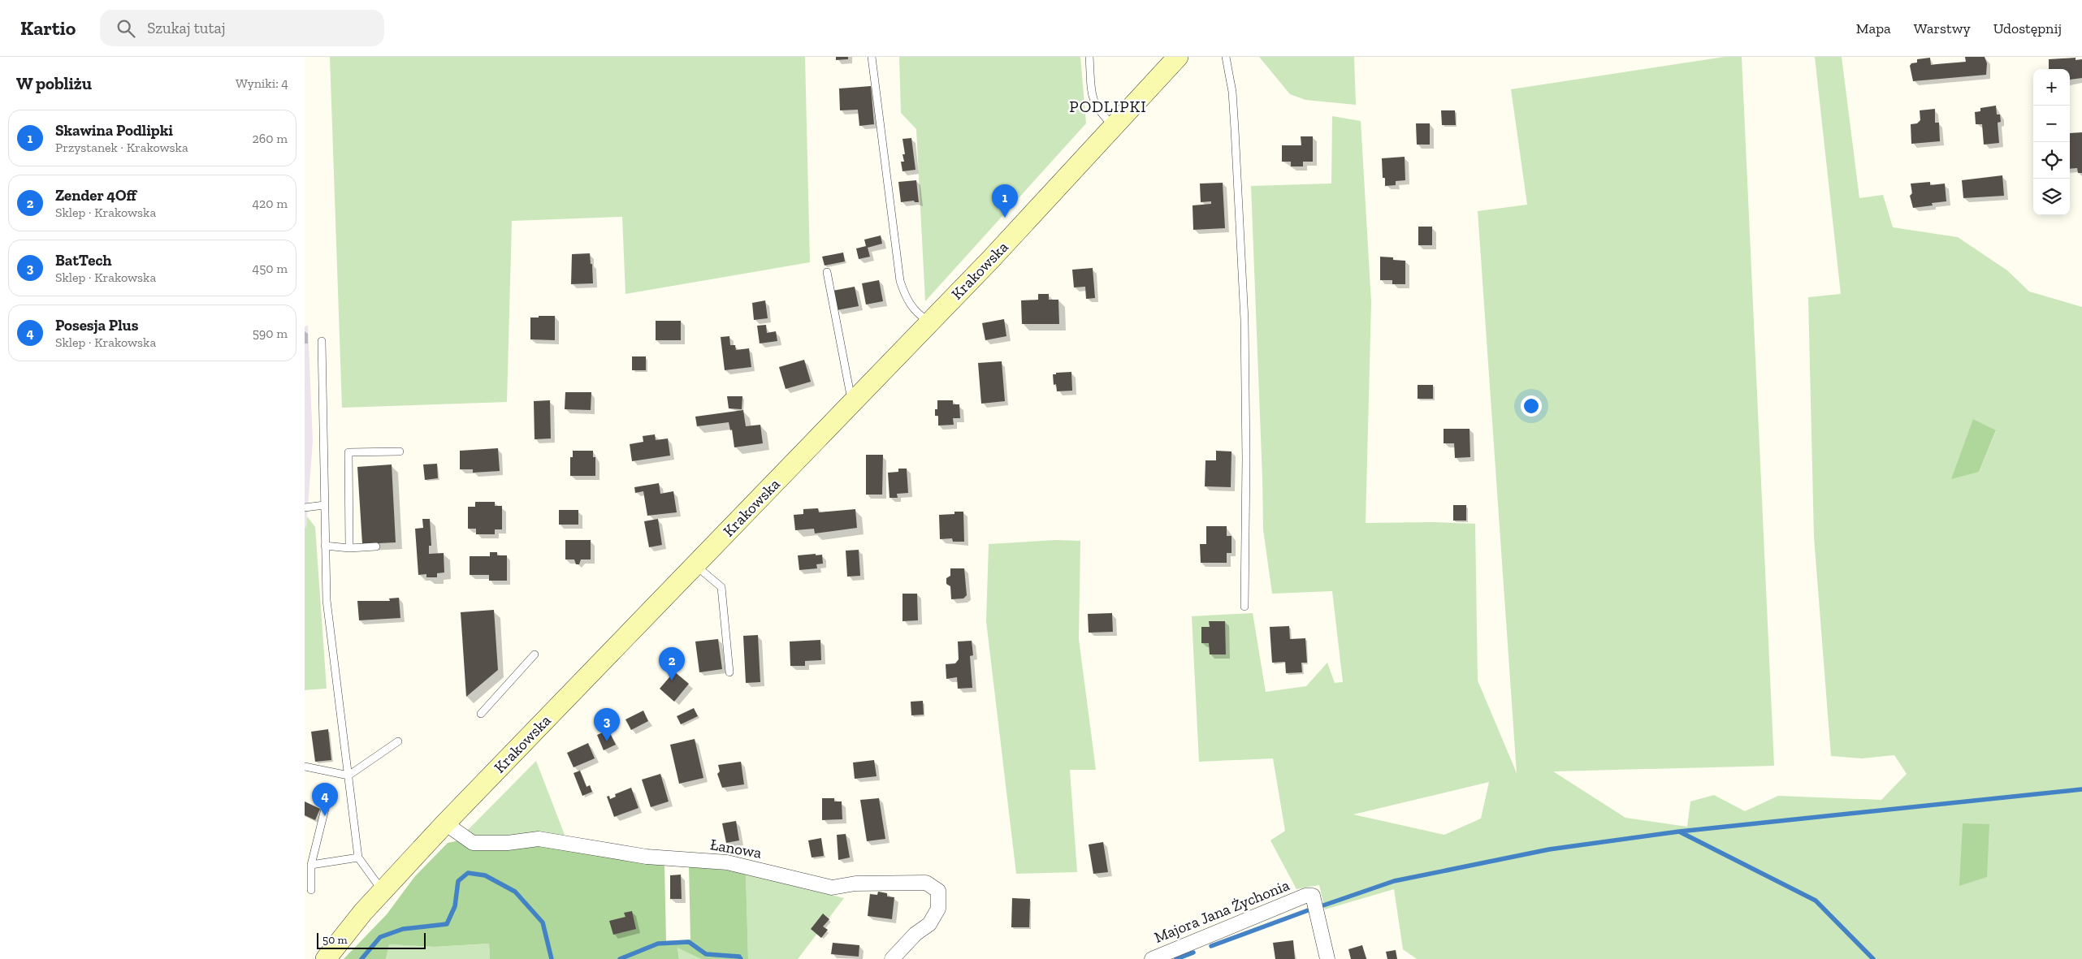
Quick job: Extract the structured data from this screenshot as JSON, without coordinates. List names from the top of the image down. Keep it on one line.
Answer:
{"streets":{"main road":["Krakowska"],"street":["Łanowa","Majora Jana Żychonia"]},"crossings":[["Krakowska","Łanowa"]],"districts":["PODLIPKI"],"scale_bar":"50 m","page":{"header":"Kartio","search":"Szukaj tutaj","nav":["Mapa","Warstwy","Udostępnij"],"heading":["W pobliżu","Wyniki: 4"],"map_buttons":["+","−"],"list":[{"mark":"1","name":"Skawina Podlipki","note":"Przystanek · Krakowska","value":"260 m"},{"mark":"2","name":"Zender 4Off","note":"Sklep · Krakowska","value":"420 m"},{"mark":"3","name":"BatTech","note":"Sklep · Krakowska","value":"450 m"},{"mark":"4","name":"Posesja Plus","note":"Sklep · Krakowska","value":"590 m"}],"pins":["1","2","3","4"],"scale":"50 m"}}
